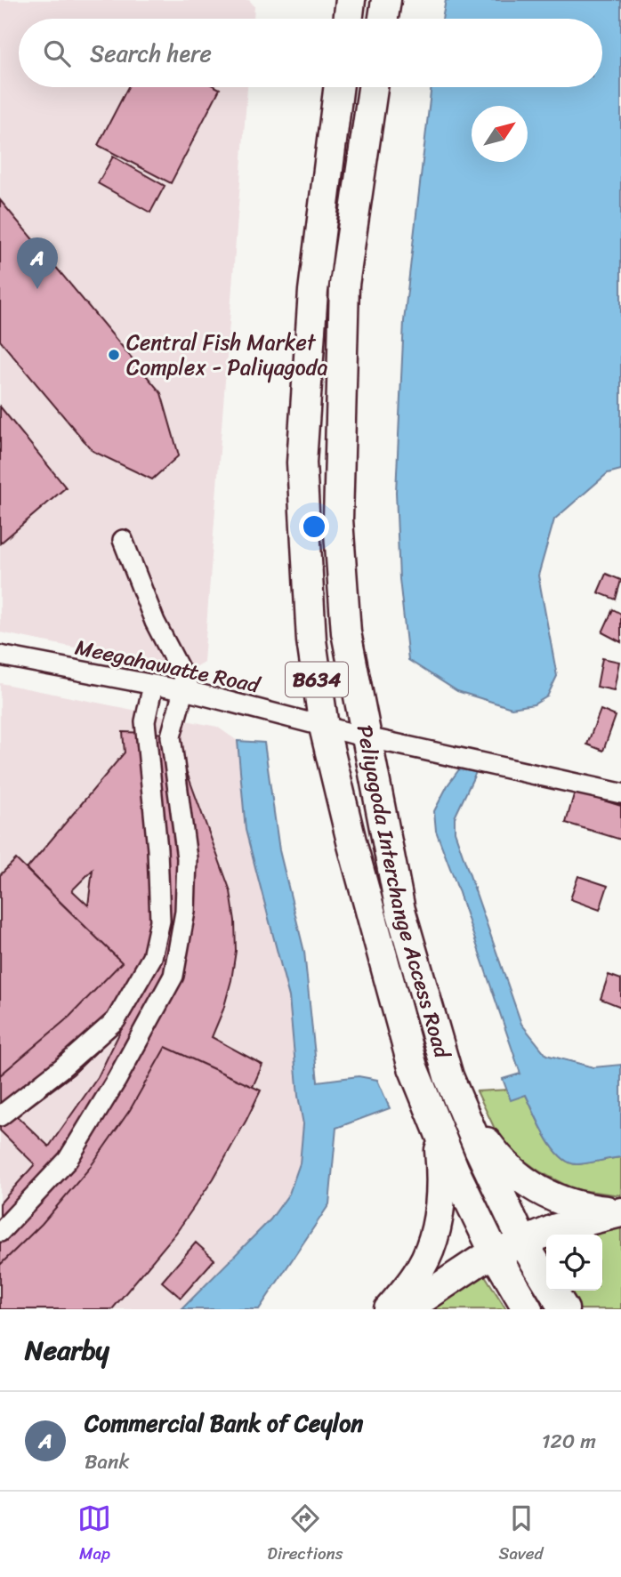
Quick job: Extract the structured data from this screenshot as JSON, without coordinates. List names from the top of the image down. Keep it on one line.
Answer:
{"streets":{"highway":["B634","Peliyagoda Interchange Access Road"],"street":["Meegahawatte Road"]},"crossings":[["Meegahawatte Road","Peliyagoda Interchange Access Road"]],"places":["Central Fish Market Complex - Paliyagoda"],"north":"top right","page":{"search":"Search here","pins":"A","heading":"Nearby","list":[{"mark":"A","name":"Commercial Bank of Ceylon","note":"Bank","value":"120 m"}],"nav":["Map","Directions","Saved"]}}
